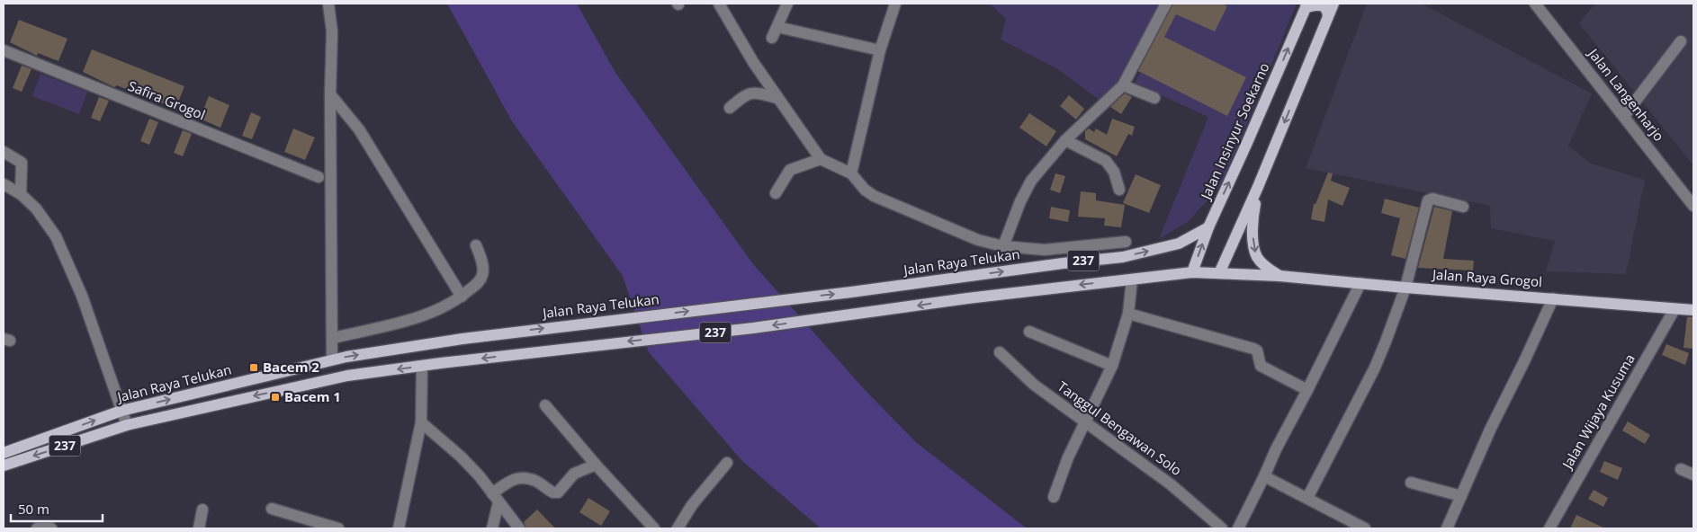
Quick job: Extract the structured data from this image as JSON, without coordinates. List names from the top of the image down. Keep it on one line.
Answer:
{"streets":{"main road":["Jalan Insinyur Soekarno","237","Jalan Raya Telukan","Jalan Raya Grogol"],"street":["Jalan Langenharjo","Safira Grogol","Jalan Wijaya Kusuma","Tanggul Bengawan Solo"]},"crossings":[["Jalan Insinyur Soekarno","237"],["Jalan Insinyur Soekarno","Jalan Raya Telukan"],["Jalan Insinyur Soekarno","Jalan Raya Grogol"],["237","Jalan Raya Grogol"],["Jalan Raya Grogol","Jalan Wijaya Kusuma"]],"places":{"transit":["Bacem 2","Bacem 1"]},"scale_bar":"50 m"}
